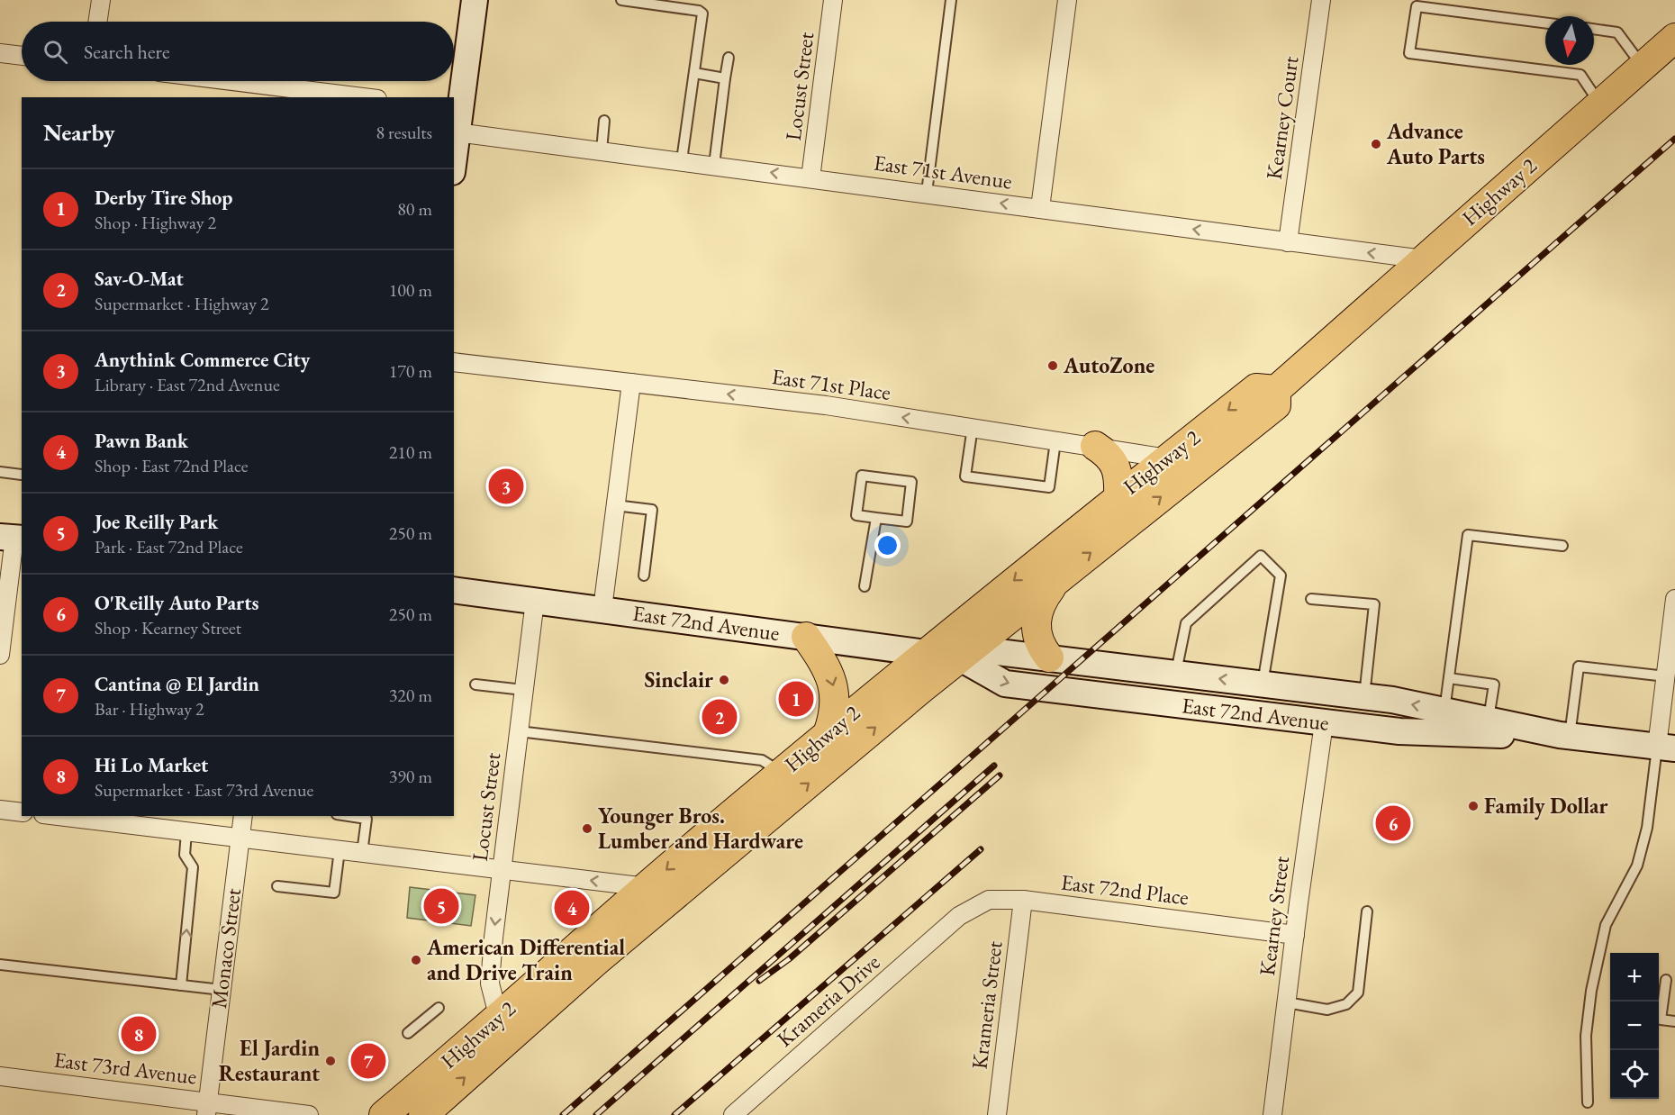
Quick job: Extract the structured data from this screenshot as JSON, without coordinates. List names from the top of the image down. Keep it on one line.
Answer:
{"streets":{"main road":["Highway 2","East 72nd Avenue"],"street":["Locust Street","Kearney Court","East 71st Avenue","East 71st Place","East 72nd Place","Kearney Street","Monaco Street","Krameria Drive","Krameria Street","East 73rd Avenue"]},"crossings":[["Locust Street","East 71st Avenue"],["Locust Street","Highway 2"],["Locust Street","East 72nd Avenue"],["Kearney Court","East 71st Avenue"],["East 71st Avenue","Highway 2"],["Highway 2","East 71st Place"],["Highway 2","East 72nd Avenue"],["East 72nd Avenue","Kearney Street"],["East 72nd Place","Kearney Street"],["East 72nd Place","Krameria Drive"],["East 72nd Place","Krameria Street"],["Monaco Street","East 73rd Avenue"]],"one_way":["East 71st Avenue","East 71st Place"],"places":["Advance Auto Parts","AutoZone","Sinclair","Family Dollar","Younger Bros. Lumber and Hardware","American Differential and Drive Train","El Jardin Restaurant"],"north":"bottom","page":{"search":"Search here","heading":["Nearby","8 results"],"list":[{"mark":"1","name":"Derby Tire Shop","note":"Shop · Highway 2","value":"80 m"},{"mark":"2","name":"Sav-O-Mat","note":"Supermarket · Highway 2","value":"100 m"},{"mark":"3","name":"Anythink Commerce City","note":"Library · East 72nd Avenue","value":"170 m"},{"mark":"4","name":"Pawn Bank","note":"Shop · East 72nd Place","value":"210 m"},{"mark":"5","name":"Joe Reilly Park","note":"Park · East 72nd Place","value":"250 m"},{"mark":"6","name":"O'Reilly Auto Parts","note":"Shop · Kearney Street","value":"250 m"},{"mark":"7","name":"Cantina @ El Jardin","note":"Bar · Highway 2","value":"320 m"},{"mark":"8","name":"Hi Lo Market","note":"Supermarket · East 73rd Avenue","value":"390 m"}],"pins":["3","1","2","6","5","4","8","7"],"map_buttons":["+","−"]}}
